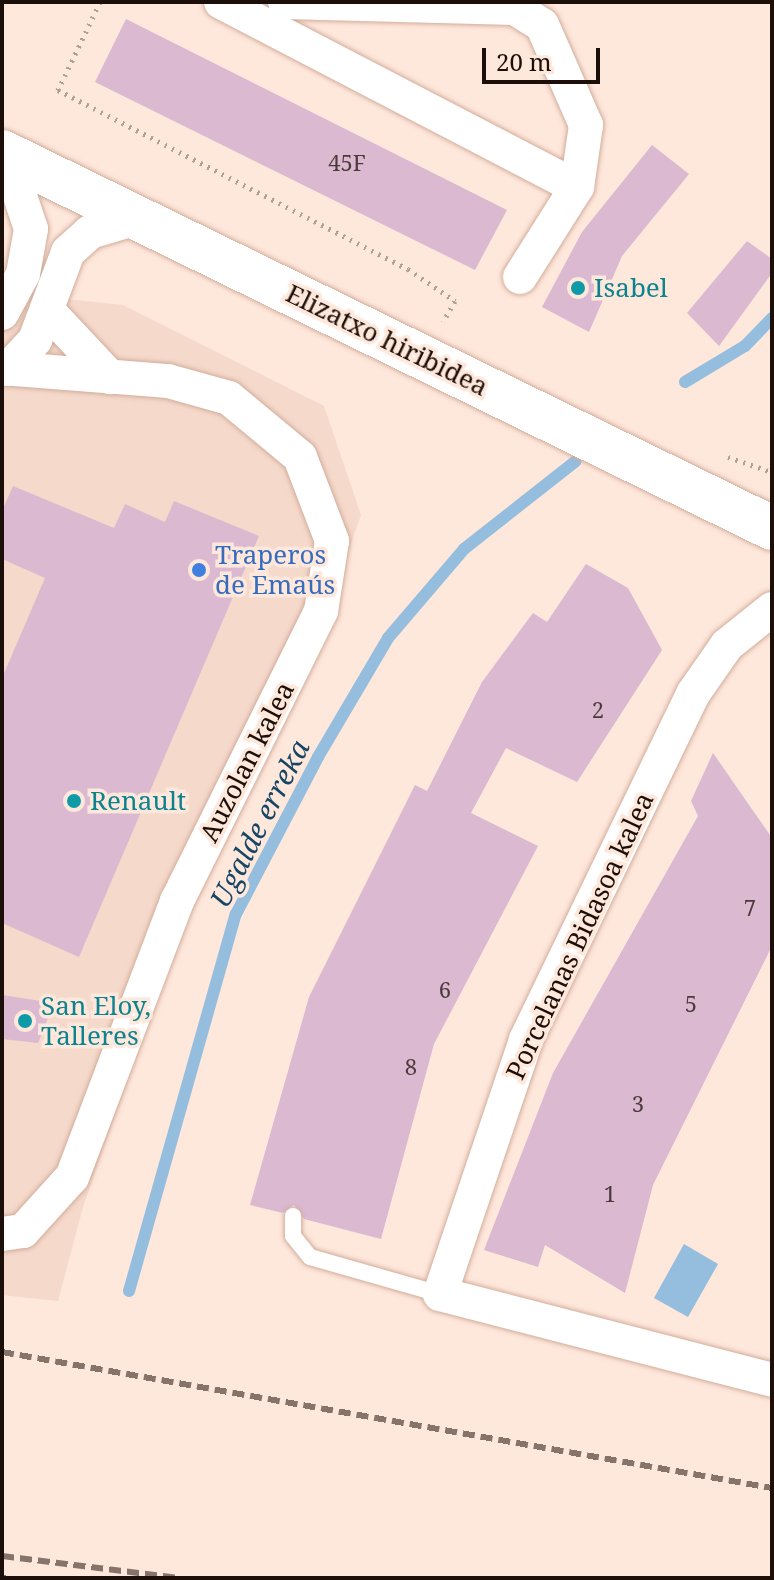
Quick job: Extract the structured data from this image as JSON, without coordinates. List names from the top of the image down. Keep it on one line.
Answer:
{"streets":{"main road":["Elizatxo hiribidea"],"street":["Auzolan kalea","Porcelanas Bidasoa kalea"]},"crossings":[["Elizatxo hiribidea","Auzolan kalea"]],"water":["Ugalde erreka"],"places":["Isabel","Traperos de Emaús","Renault","San Eloy, Talleres"],"house_numbers":["45F","2","7","6","5","8","3","1"],"scale_bar":"20 m"}
